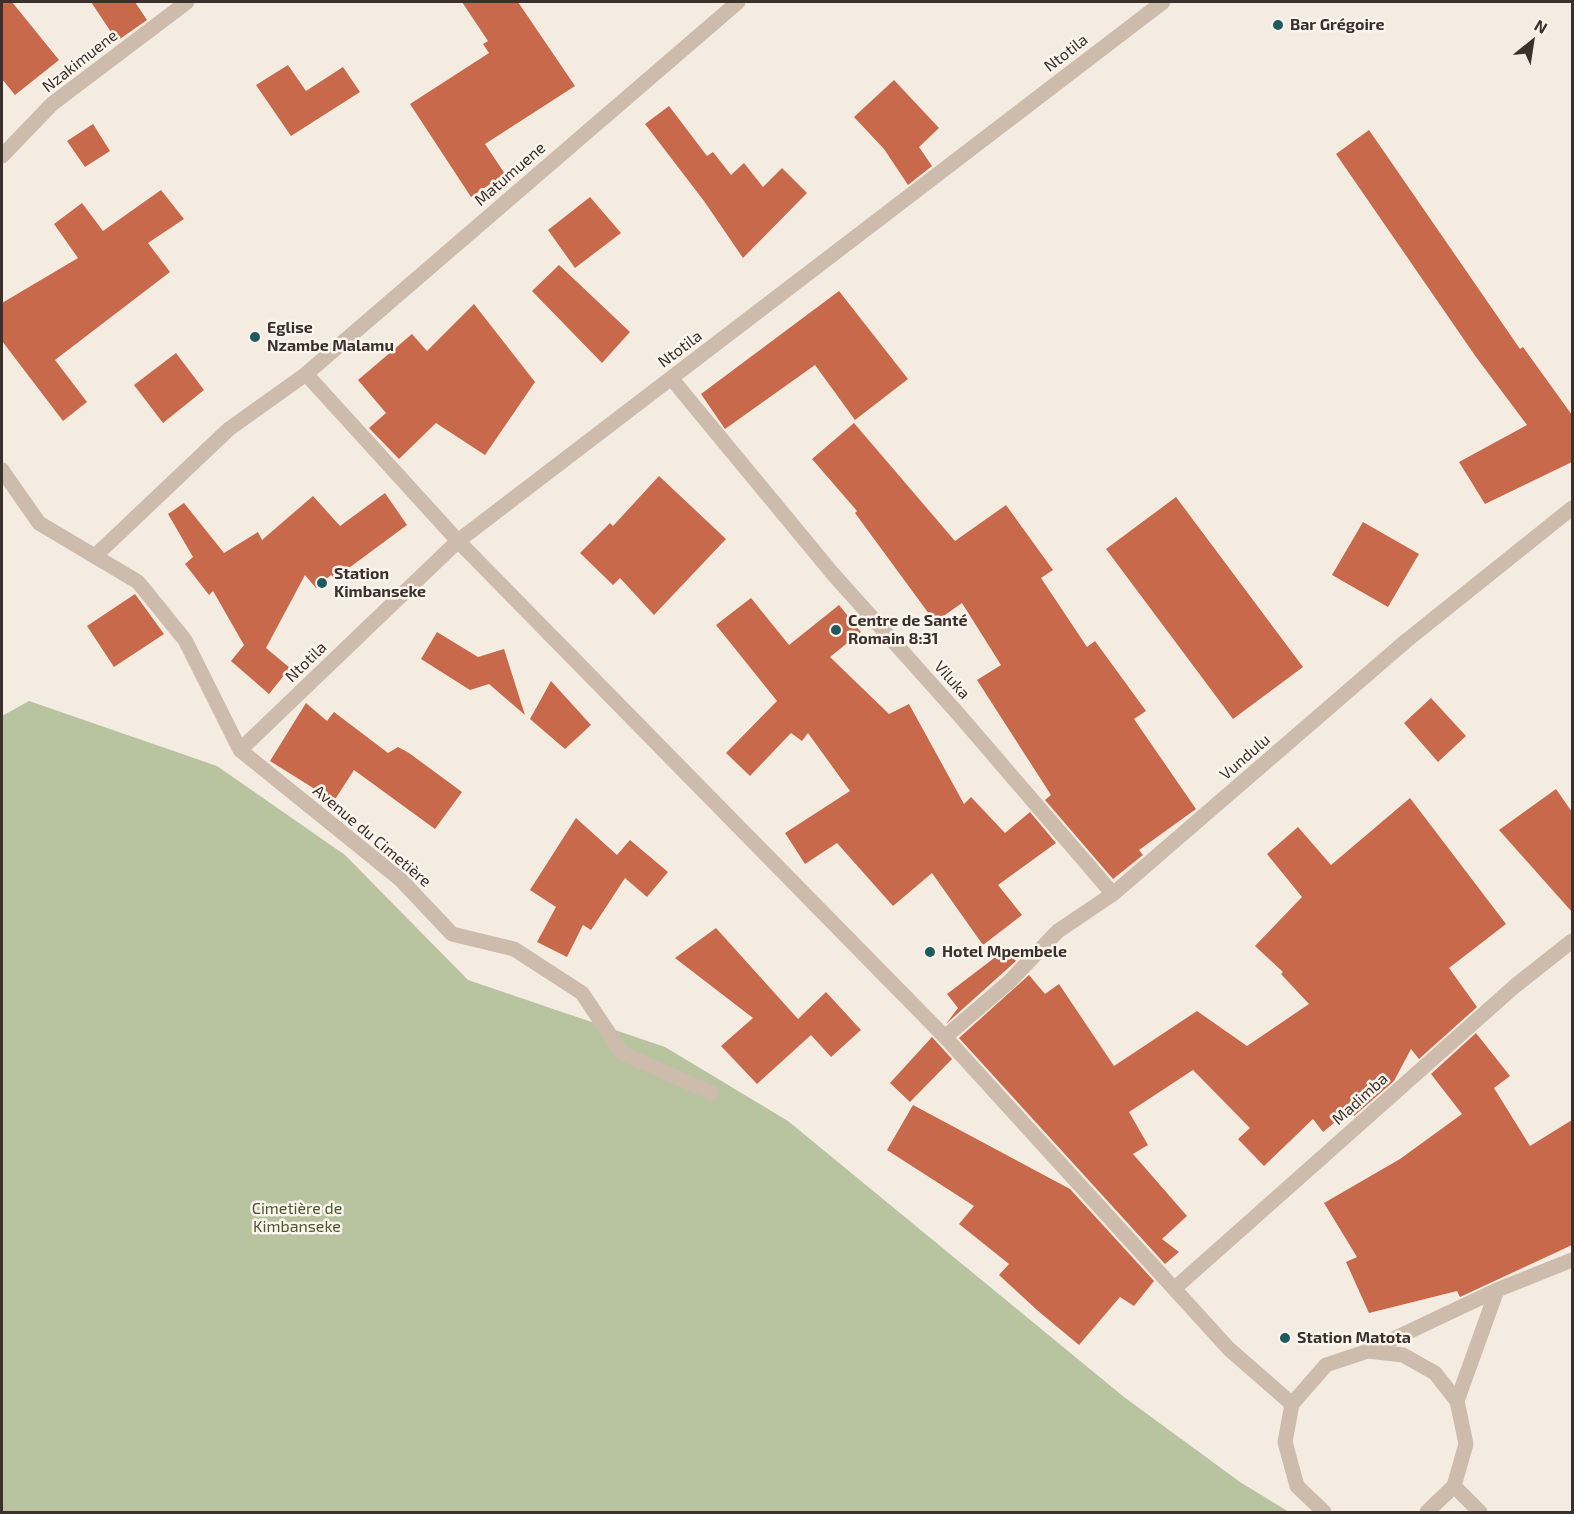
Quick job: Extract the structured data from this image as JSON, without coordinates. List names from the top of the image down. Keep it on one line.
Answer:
{"streets":{"street":["Ntotila","Nzakimuene","Matumuene","Viluka","Vundulu","Avenue du Cimetière","Madimba"]},"crossings":[["Ntotila","Viluka"],["Ntotila","Avenue du Cimetière"],["Matumuene","Avenue du Cimetière"],["Viluka","Vundulu"]],"parks":["Cimetière de Kimbanseke"],"places":["Bar Grégoire","Eglise Nzambe Malamu","Station Kimbanseke","Centre de Santé Romain 8:31","Hotel Mpembele","Station Matota"],"north":"top right"}
